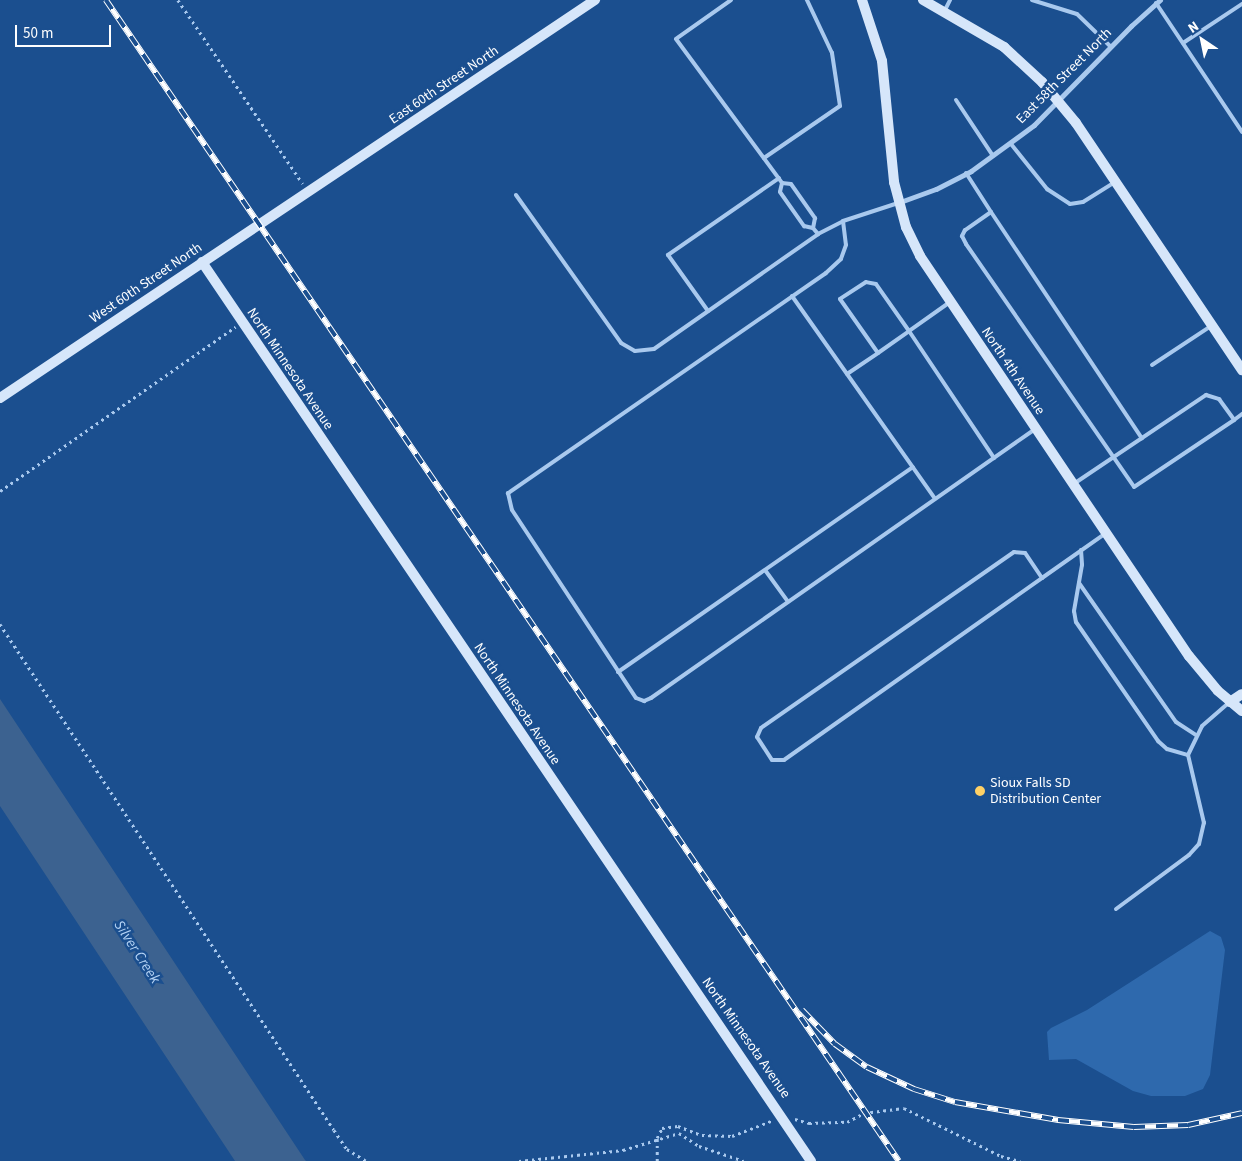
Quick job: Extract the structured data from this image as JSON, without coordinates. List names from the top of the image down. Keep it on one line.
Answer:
{"streets":{"main road":["East 60th Street North","West 60th Street North","North Minnesota Avenue","North 4th Avenue"],"street":["East 58th Street North"]},"crossings":[["East 58th Street North","North 4th Avenue"],["East 60th Street North","West 60th Street North"],["West 60th Street North","North Minnesota Avenue"]],"water":["Silver Creek"],"places":["Sioux Falls SD Distribution Center"],"scale_bar":"50 m","north":"top left"}
